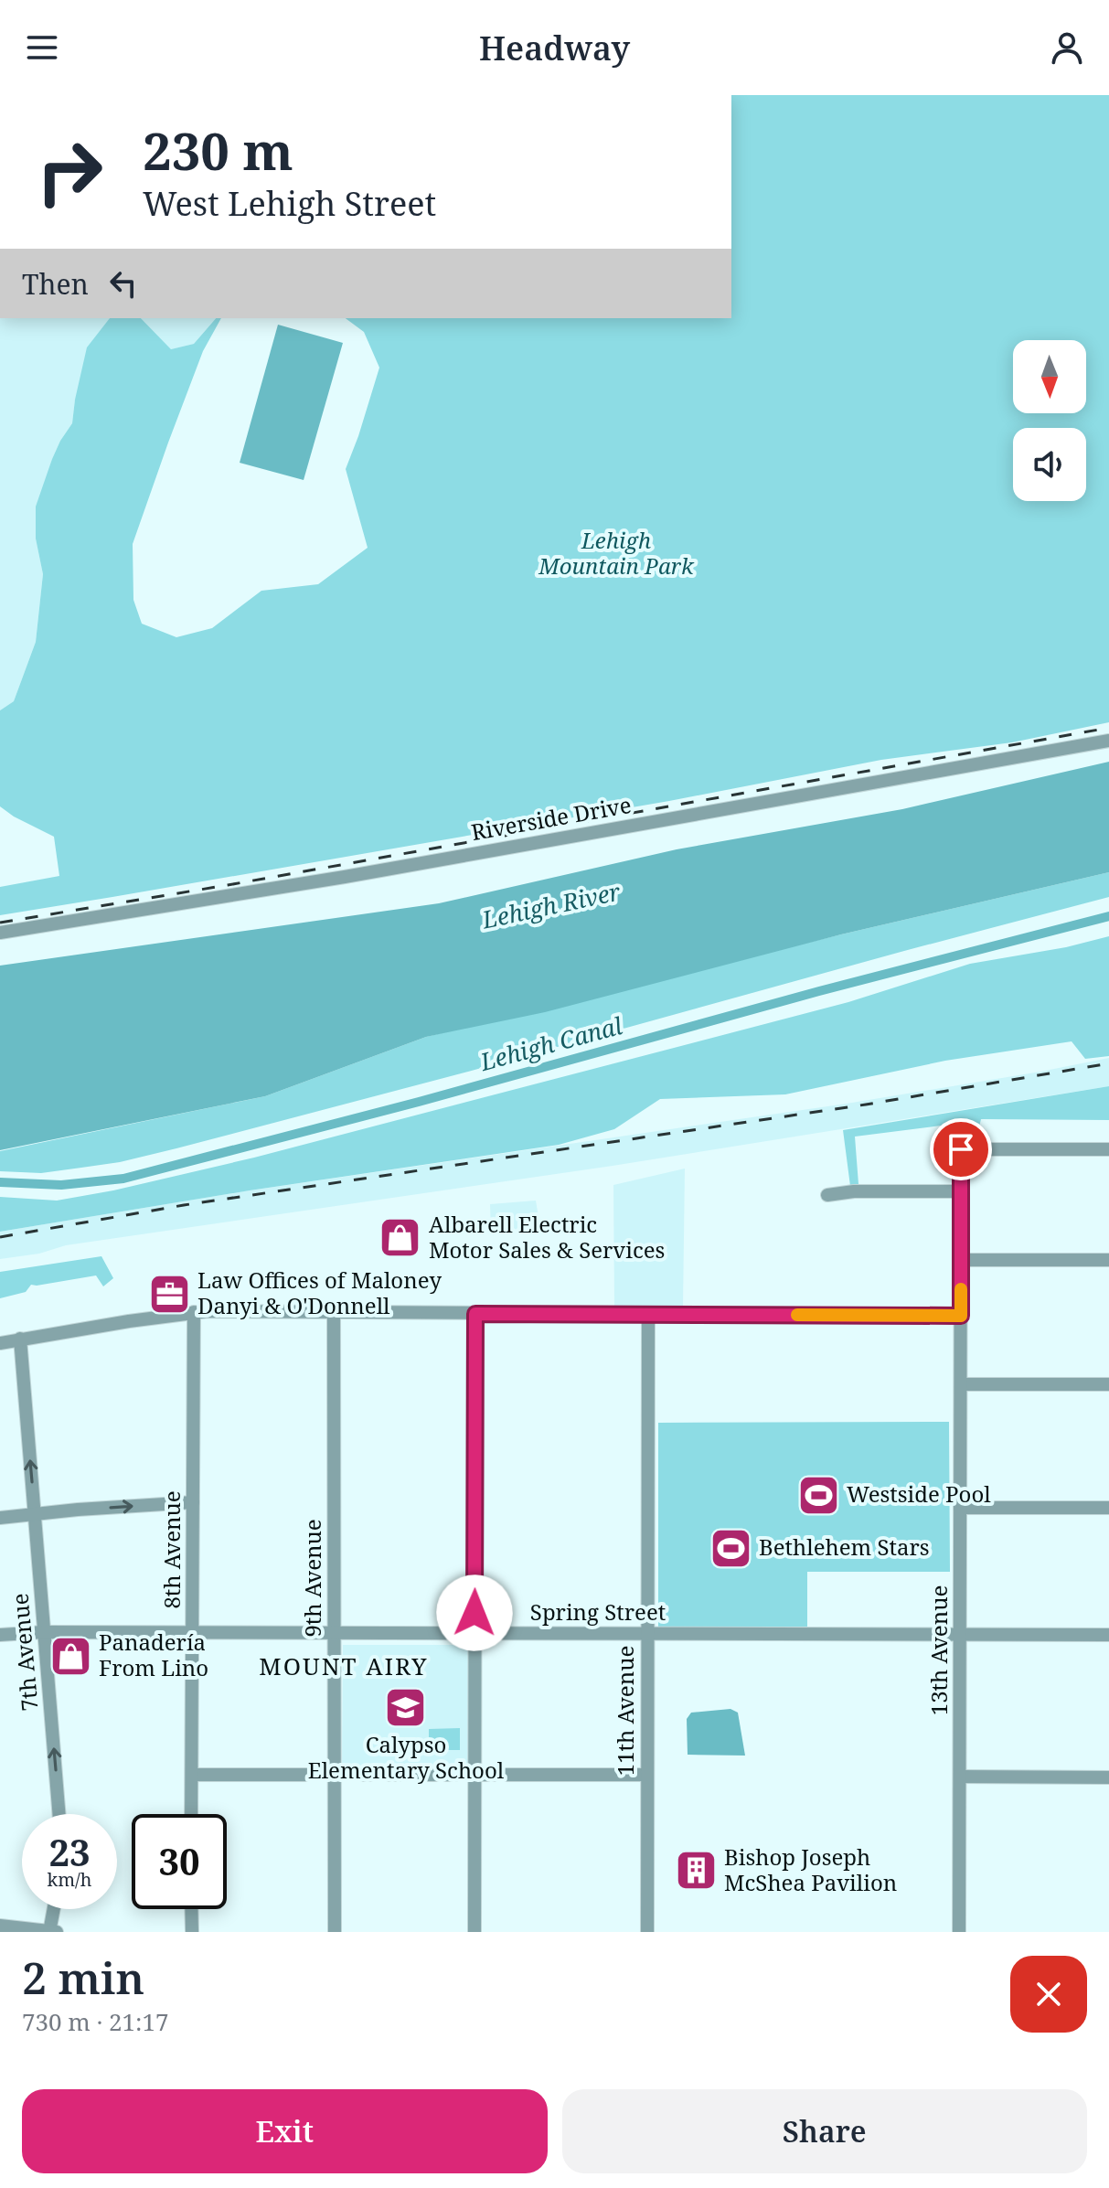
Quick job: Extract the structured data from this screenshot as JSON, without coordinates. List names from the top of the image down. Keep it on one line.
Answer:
{"streets":{"street":["Riverside Drive","8th Avenue","9th Avenue","Spring Street","13th Avenue","7th Avenue","11th Avenue"]},"crossings":[["8th Avenue","Spring Street"],["9th Avenue","Spring Street"],["Spring Street","13th Avenue"],["Spring Street","7th Avenue"],["Spring Street","11th Avenue"]],"one_way":["7th Avenue"],"districts":["MOUNT AIRY"],"water":["Lehigh River","Lehigh Canal"],"parks":["Lehigh Mountain Park"],"places":{"shop":["Albarell Electric Motor Sales & Services","Panadería From Lino"],"office":["Law Offices of Maloney Danyi & O'Donnell"],"sports":["Westside Pool","Bethlehem Stars"],"school or university":["Calypso Elementary School"],"building":["Bishop Joseph McShea Pavilion"]},"north":"bottom","page":{"header":"Headway","turn":["230 m","West Lehigh Street"],"then":"Then","speed":"23 km/h","limit":"30","heading":["2 min","730 m · 21:17"],"buttons":["Exit","Share"]}}
